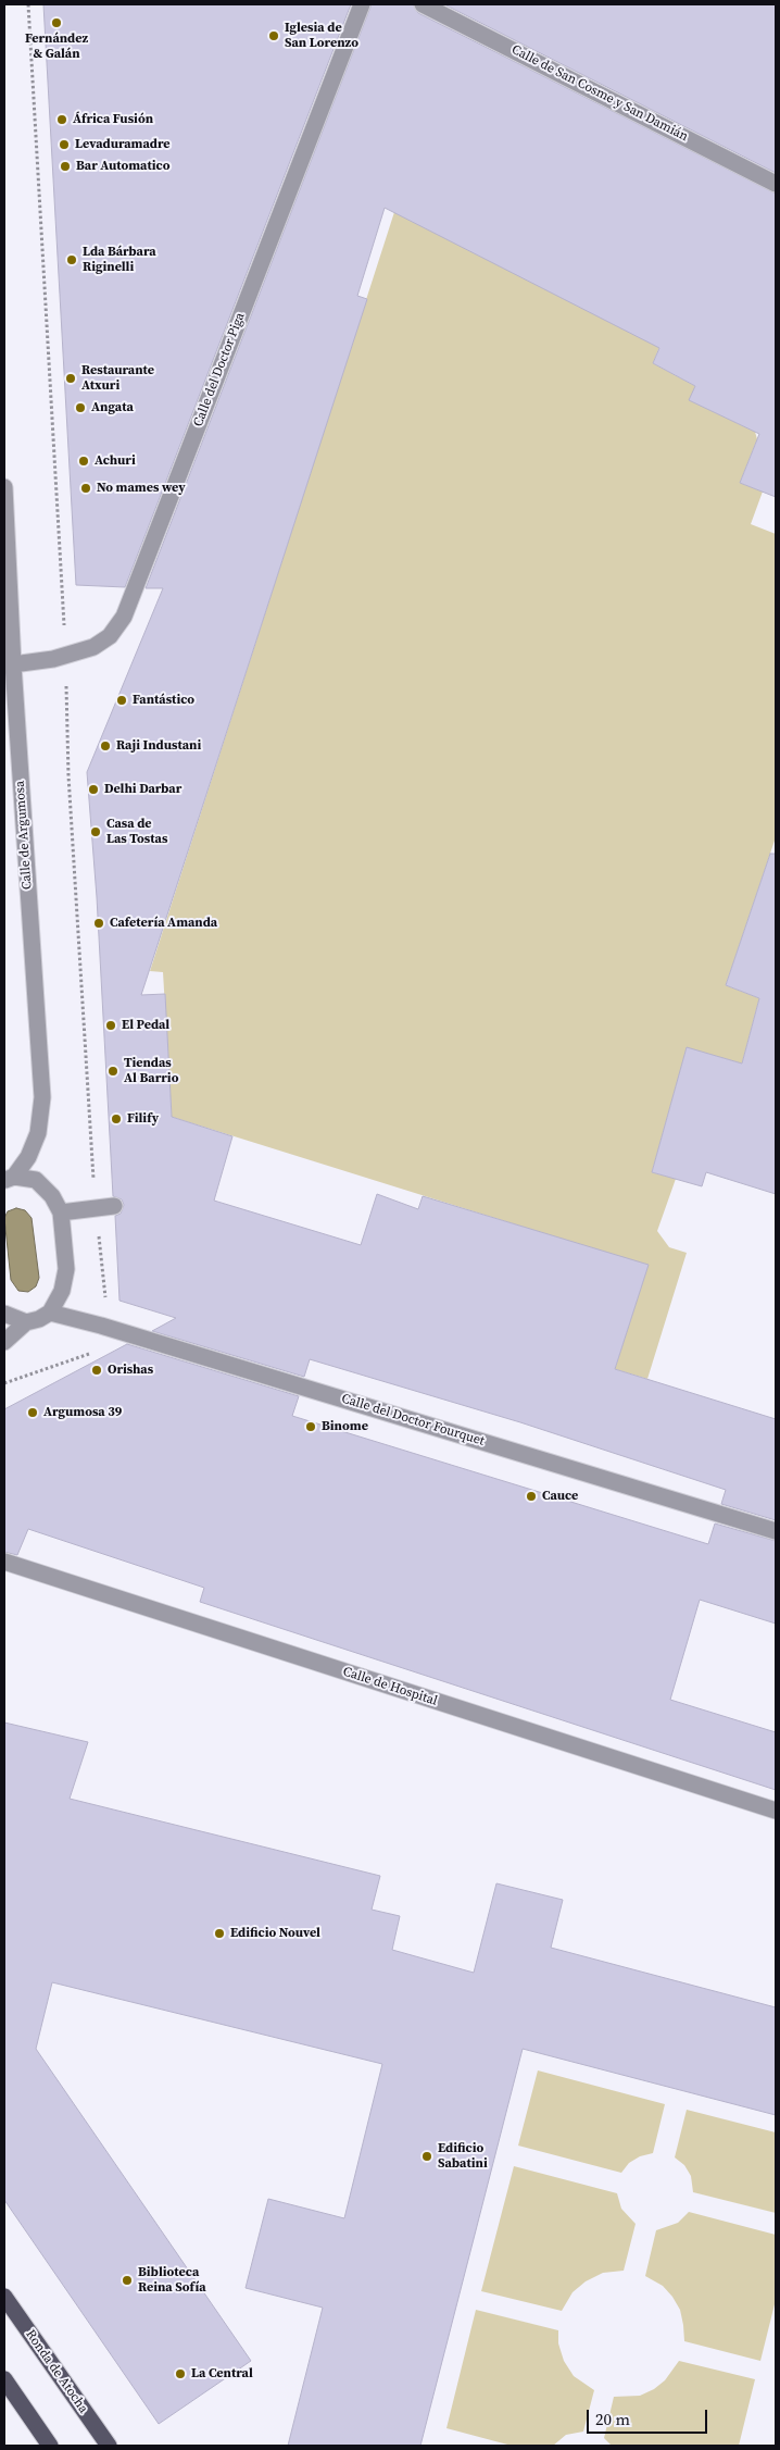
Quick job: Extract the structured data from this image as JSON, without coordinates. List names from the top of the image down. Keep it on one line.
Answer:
{"streets":{"main road":["Ronda de Atocha"],"street":["Calle de San Cosme y San Damián","Calle del Doctor Piga","Calle de Argumosa","Calle del Doctor Fourquet","Calle de Hospital"]},"crossings":[["Calle del Doctor Piga","Calle de Argumosa"]],"places":["Fernández & Galán","Iglesia de San Lorenzo","África Fusión","Levaduramadre","Bar Automatico","Lda Bárbara Riginelli","Restaurante Atxuri","Angata","Achuri","No mames wey","Fantástico","Raji Industani","Delhi Darbar","Casa de Las Tostas","Cafetería Amanda","El Pedal","Tiendas Al Barrio","Filify","Orishas","Argumosa 39","Binome","Cauce","Edificio Nouvel","Edificio Sabatini","Biblioteca Reina Sofía","La Central"],"scale_bar":"20 m"}
